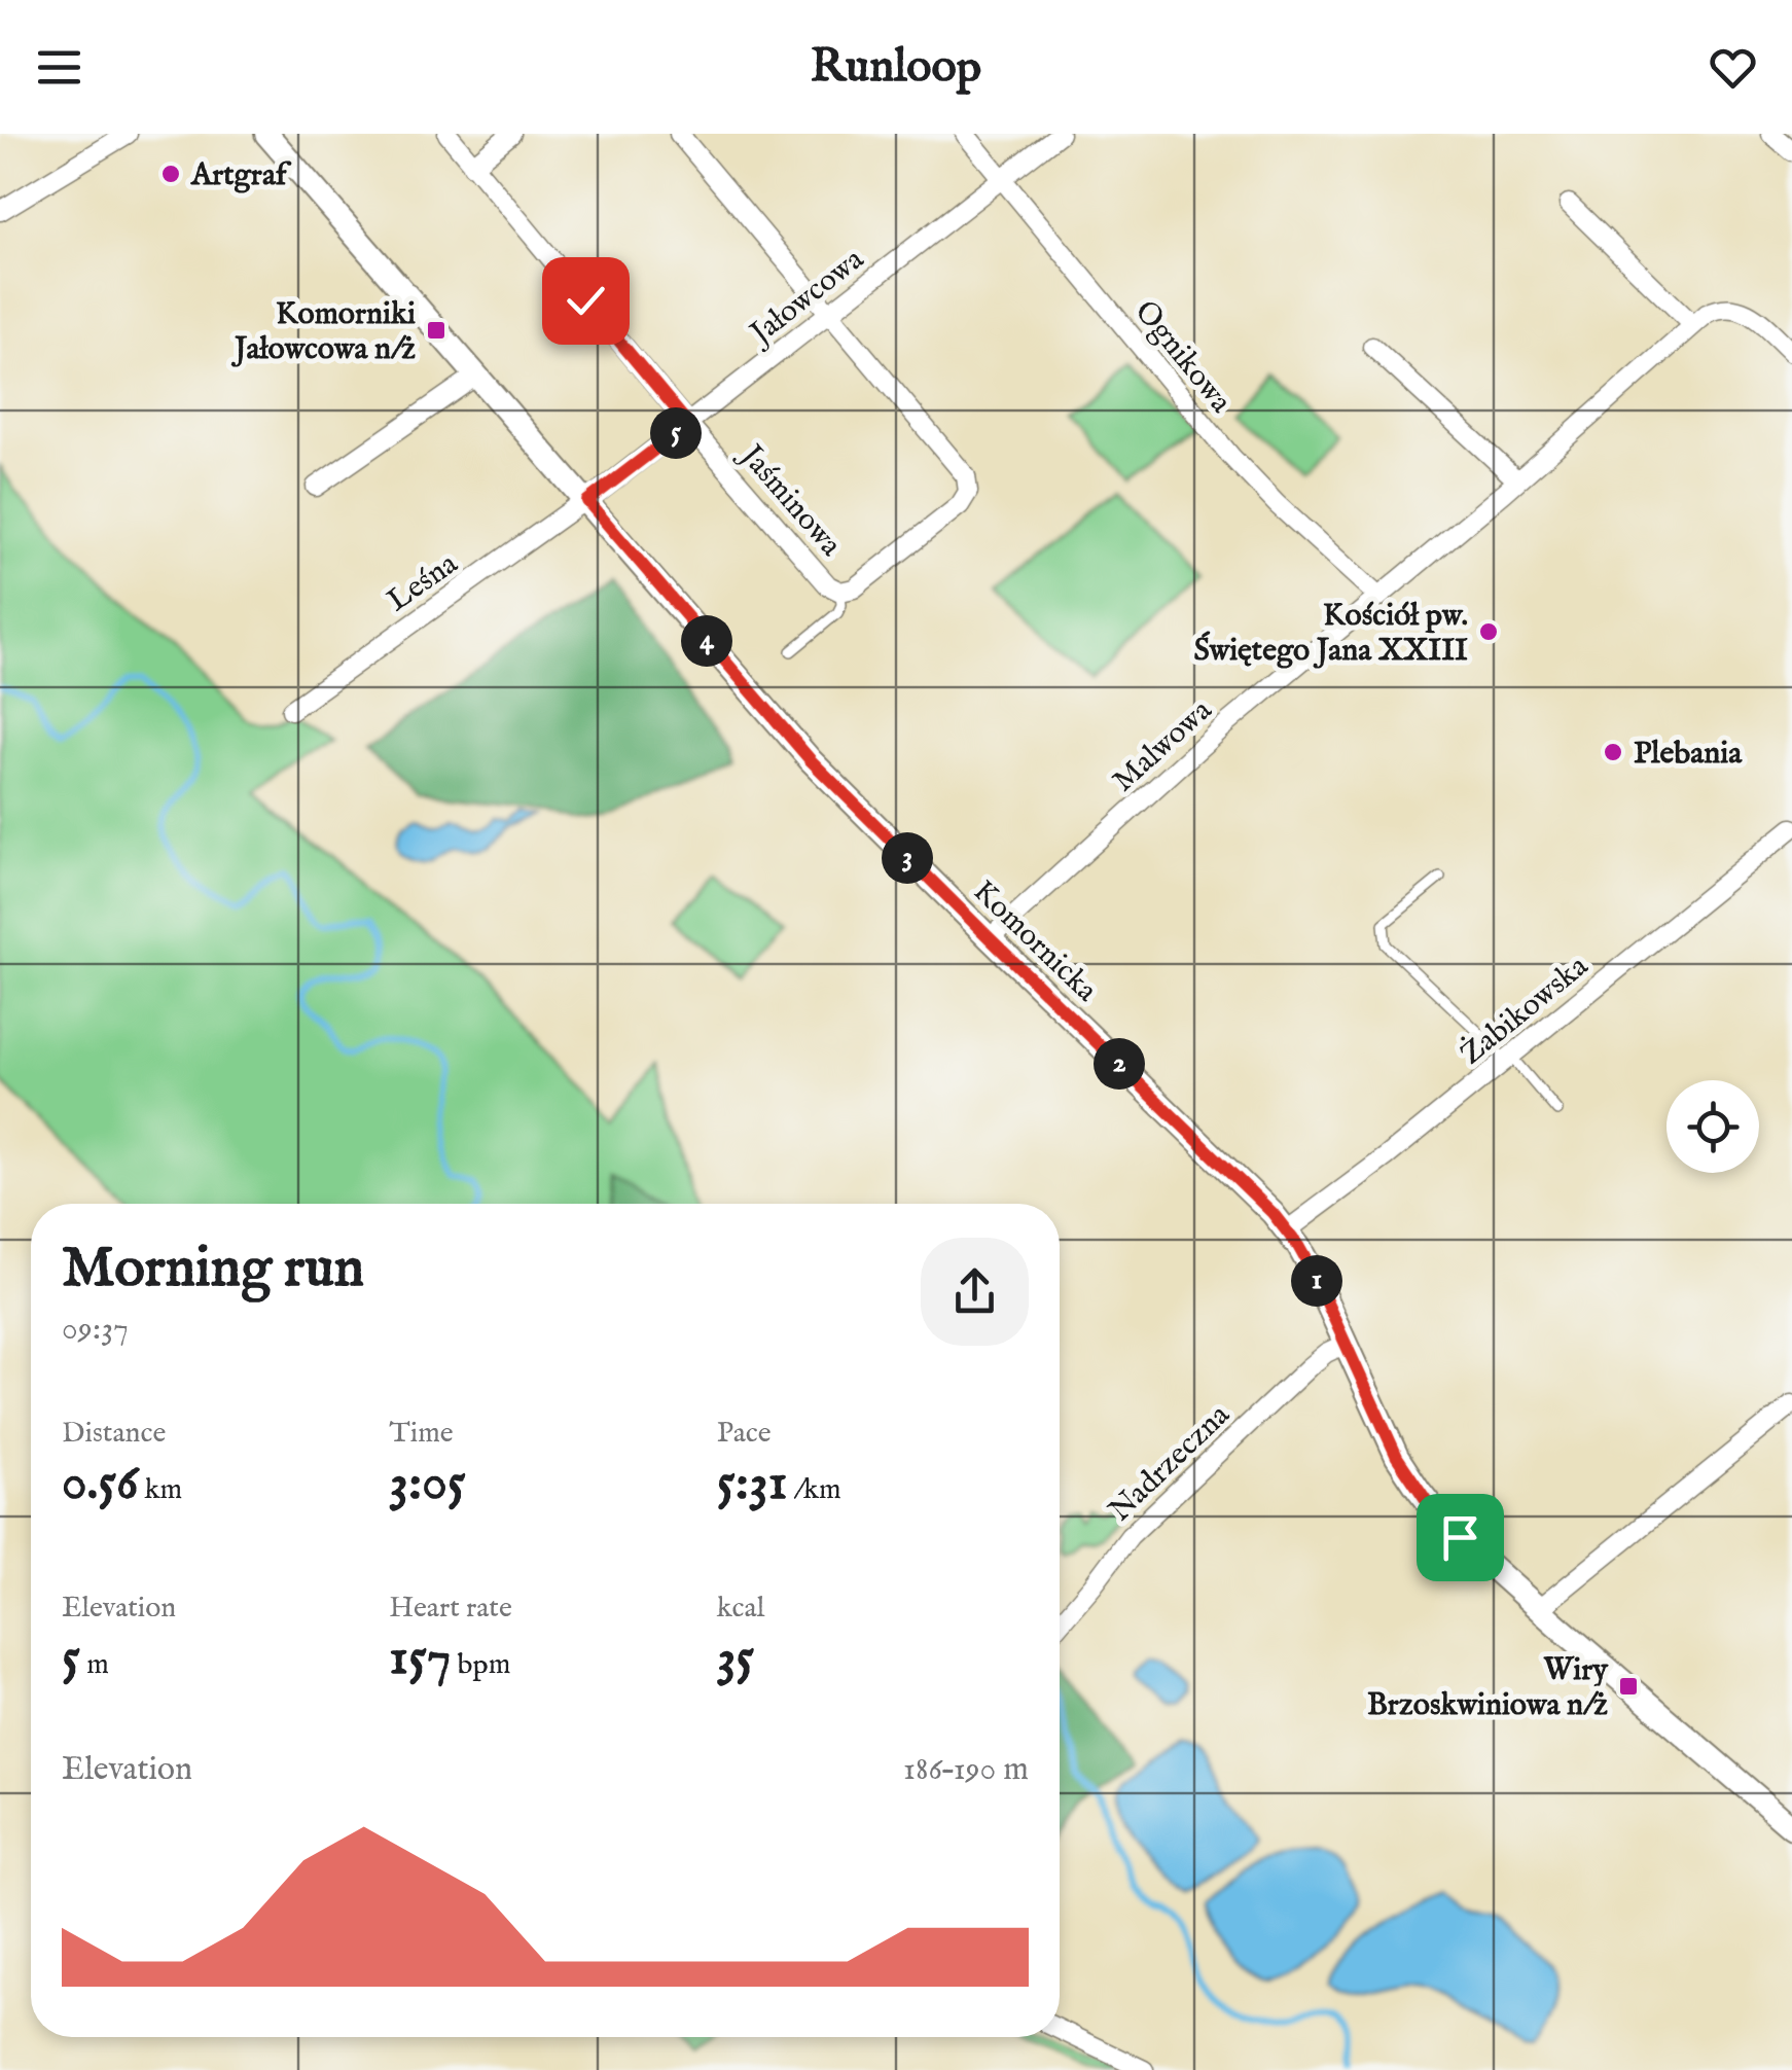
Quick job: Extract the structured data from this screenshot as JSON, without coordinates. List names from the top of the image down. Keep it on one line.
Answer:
{"streets":{"street":["Jałowcowa","Ognikowa","Jaśminowa","Leśna","Malwowa","Komornicka","Żabikowska","Nadrzeczna"]},"crossings":[["Jałowcowa","Ognikowa"],["Jałowcowa","Jaśminowa"],["Jałowcowa","Leśna"],["Jałowcowa","Komornicka"],["Ognikowa","Malwowa"],["Leśna","Komornicka"],["Malwowa","Komornicka"],["Komornicka","Żabikowska"],["Komornicka","Nadrzeczna"]],"places":{"other":["Artgraf","Kościół pw. Świętego Jana XXIII","Plebania"],"transit":["Komorniki Jałowcowa n/ż","Wiry Brzoskwiniowa n/ż"]},"page":{"header":"Runloop","pins":["5","4","3","2","1"],"heading":["Morning run","09:37"],"stats":[["Distance","0.56 km"],["Time","3:05"],["Pace","5:31 /km"],["Elevation","5 m"],["Heart rate","157 bpm"],["kcal","35"]],"chart":["Elevation","186–190 m"]}}
